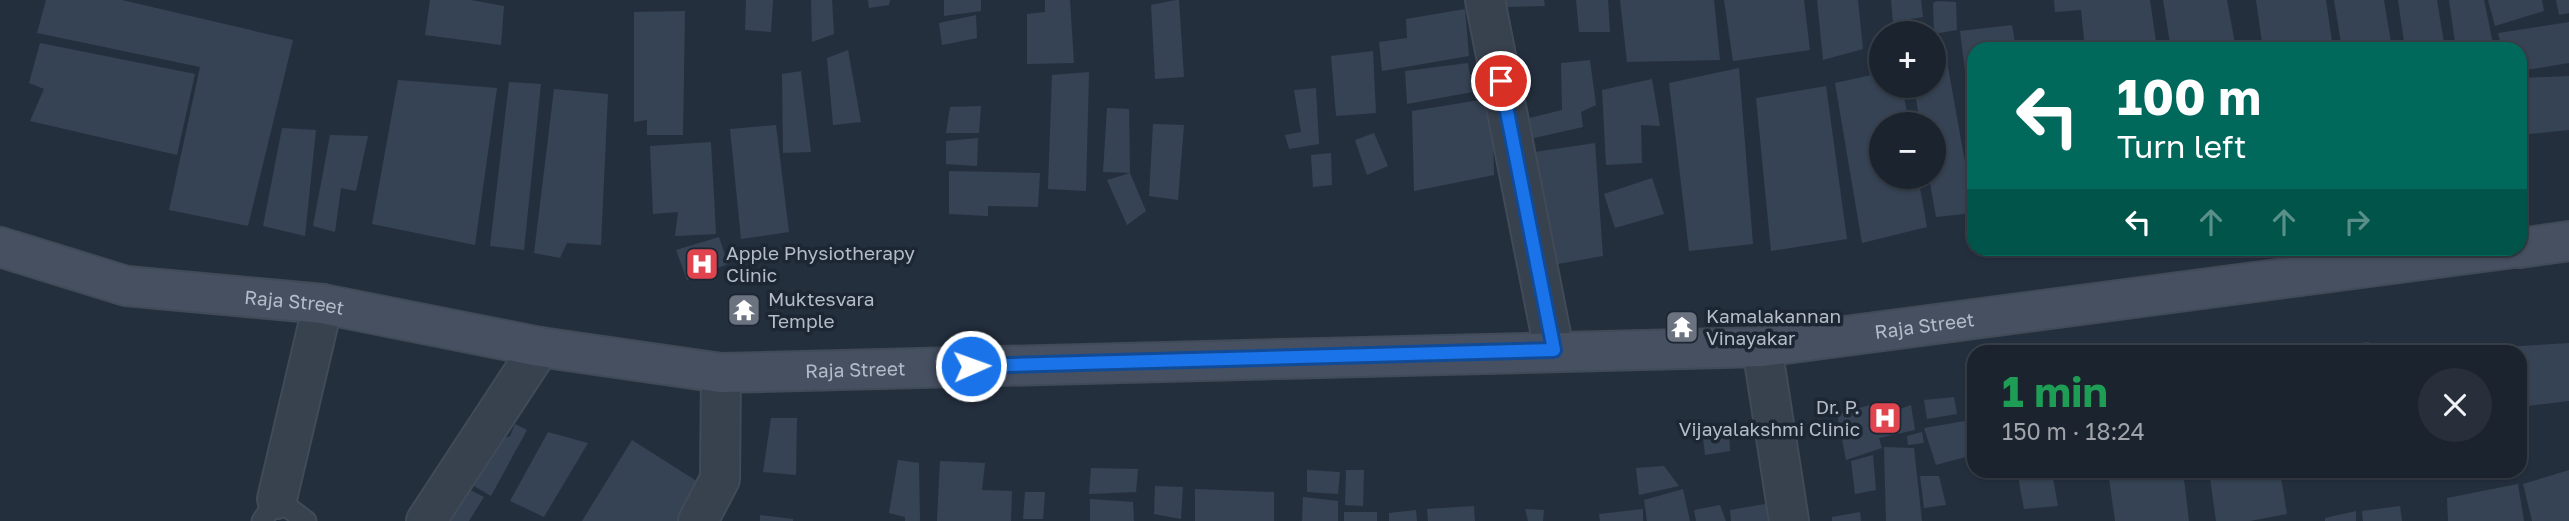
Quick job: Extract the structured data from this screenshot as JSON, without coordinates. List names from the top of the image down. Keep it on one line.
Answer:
{"streets":{"main road":["Raja Street"]},"places":{"hospital":["Apple Physiotherapy Clinic","Dr. P. Vijayalakshmi Clinic"],"temple":["Muktesvara Temple","Kamalakannan Vinayakar"]},"page":{"map_buttons":["+","−"],"turn":["100 m","Turn left"],"heading":["1 min","150 m · 18:24"]}}
